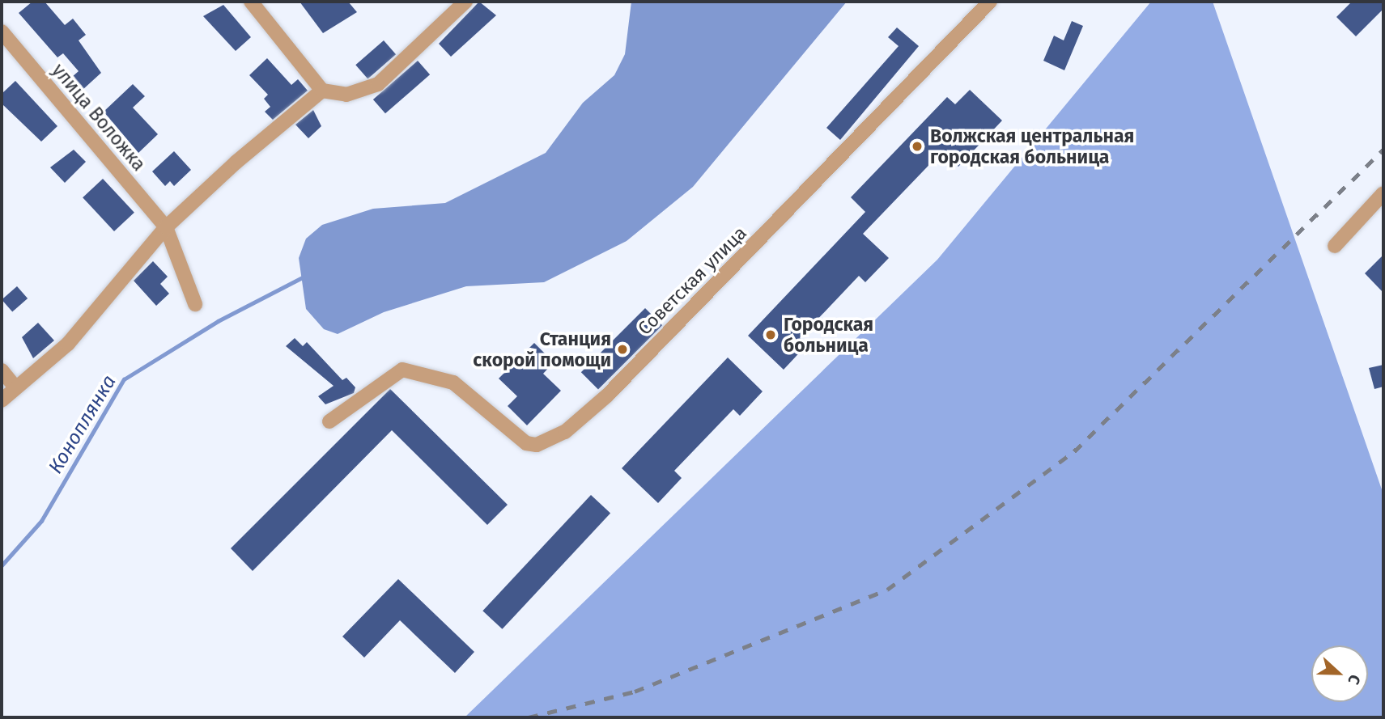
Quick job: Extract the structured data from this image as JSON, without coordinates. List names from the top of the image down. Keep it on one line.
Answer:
{"streets":{"street":["улица Воложка","Советская улица"]},"water":["Коноплянка"],"places":["Волжская центральная городская больница","Городская больница","Станция скорой помощи"],"north":"right"}
